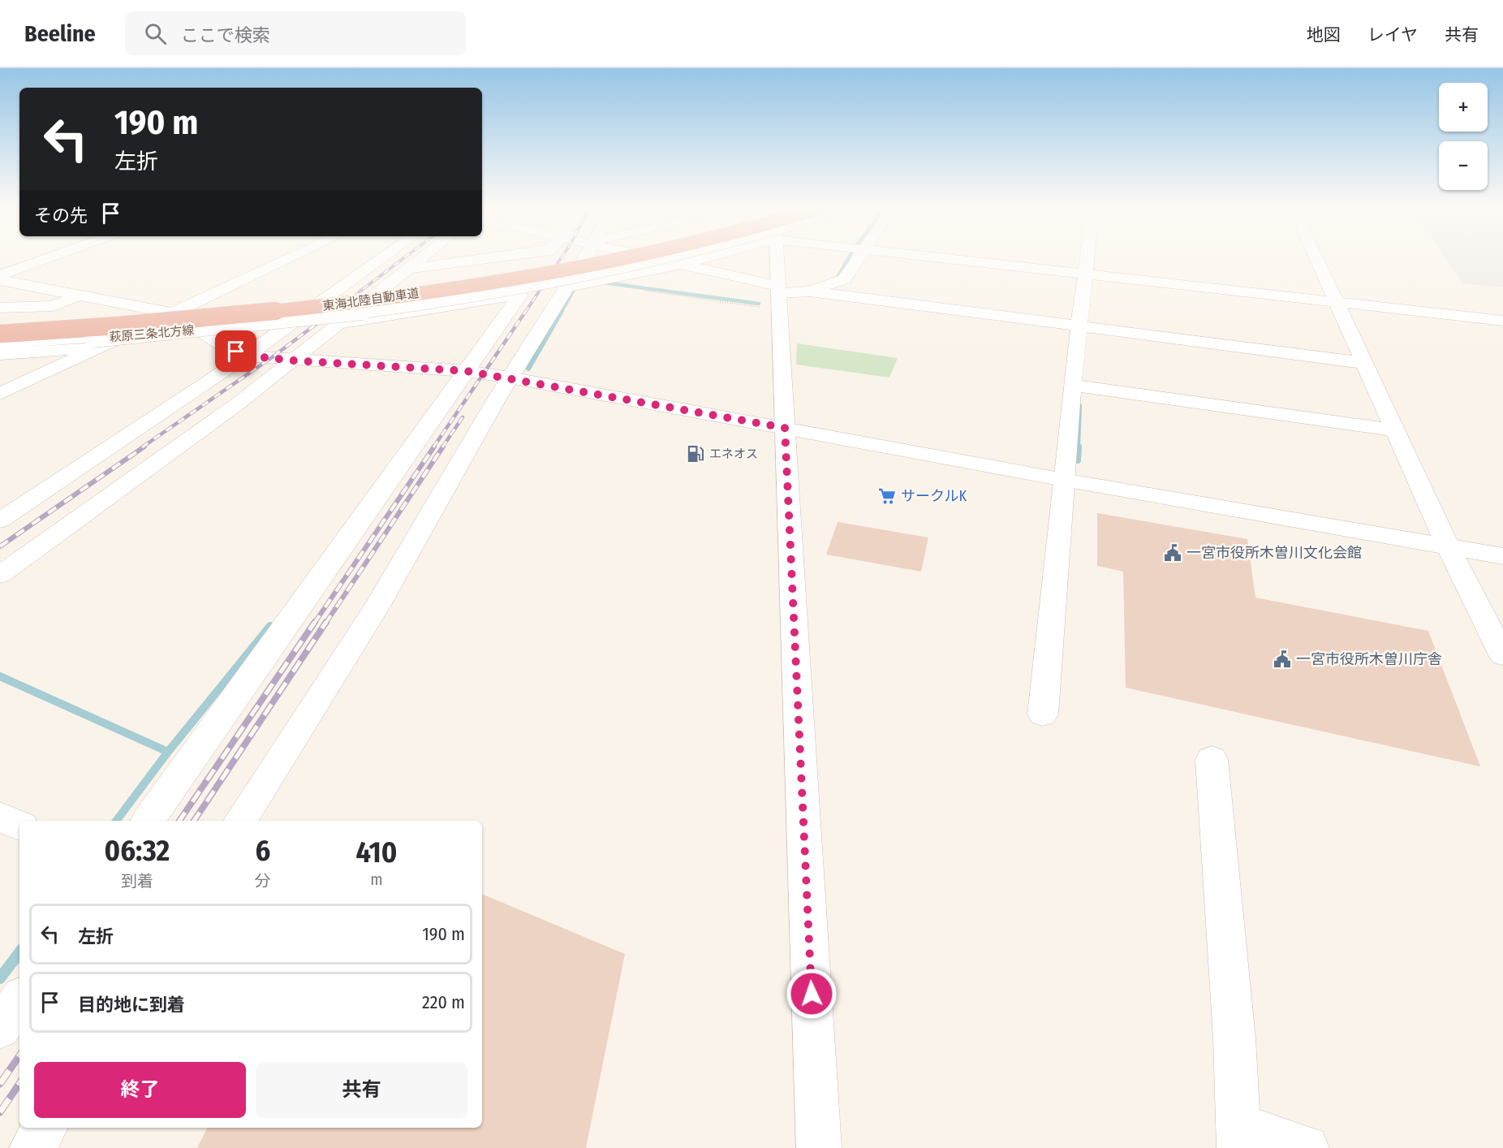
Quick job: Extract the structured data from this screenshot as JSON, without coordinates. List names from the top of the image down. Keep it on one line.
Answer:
{"streets":{"highway":["東海北陸自動車道"],"street":["萩原三条北方線"]},"places":{"fuel station":["エネオス"],"supermarket":["サークルK"],"public building":["一宮市役所木曽川文化会館","一宮市役所木曽川庁舎"]},"page":{"header":"Beeline","search":"ここで検索","nav":["地図","レイヤ","共有"],"map_buttons":["+","−"],"turn":["190 m","左折"],"then":"その先","eta":["06:32","到着","6","分","410","m"],"list":[{"name":"左折","value":"190 m"},{"name":"目的地に到着","value":"220 m"}],"buttons":["終了","共有"]}}
